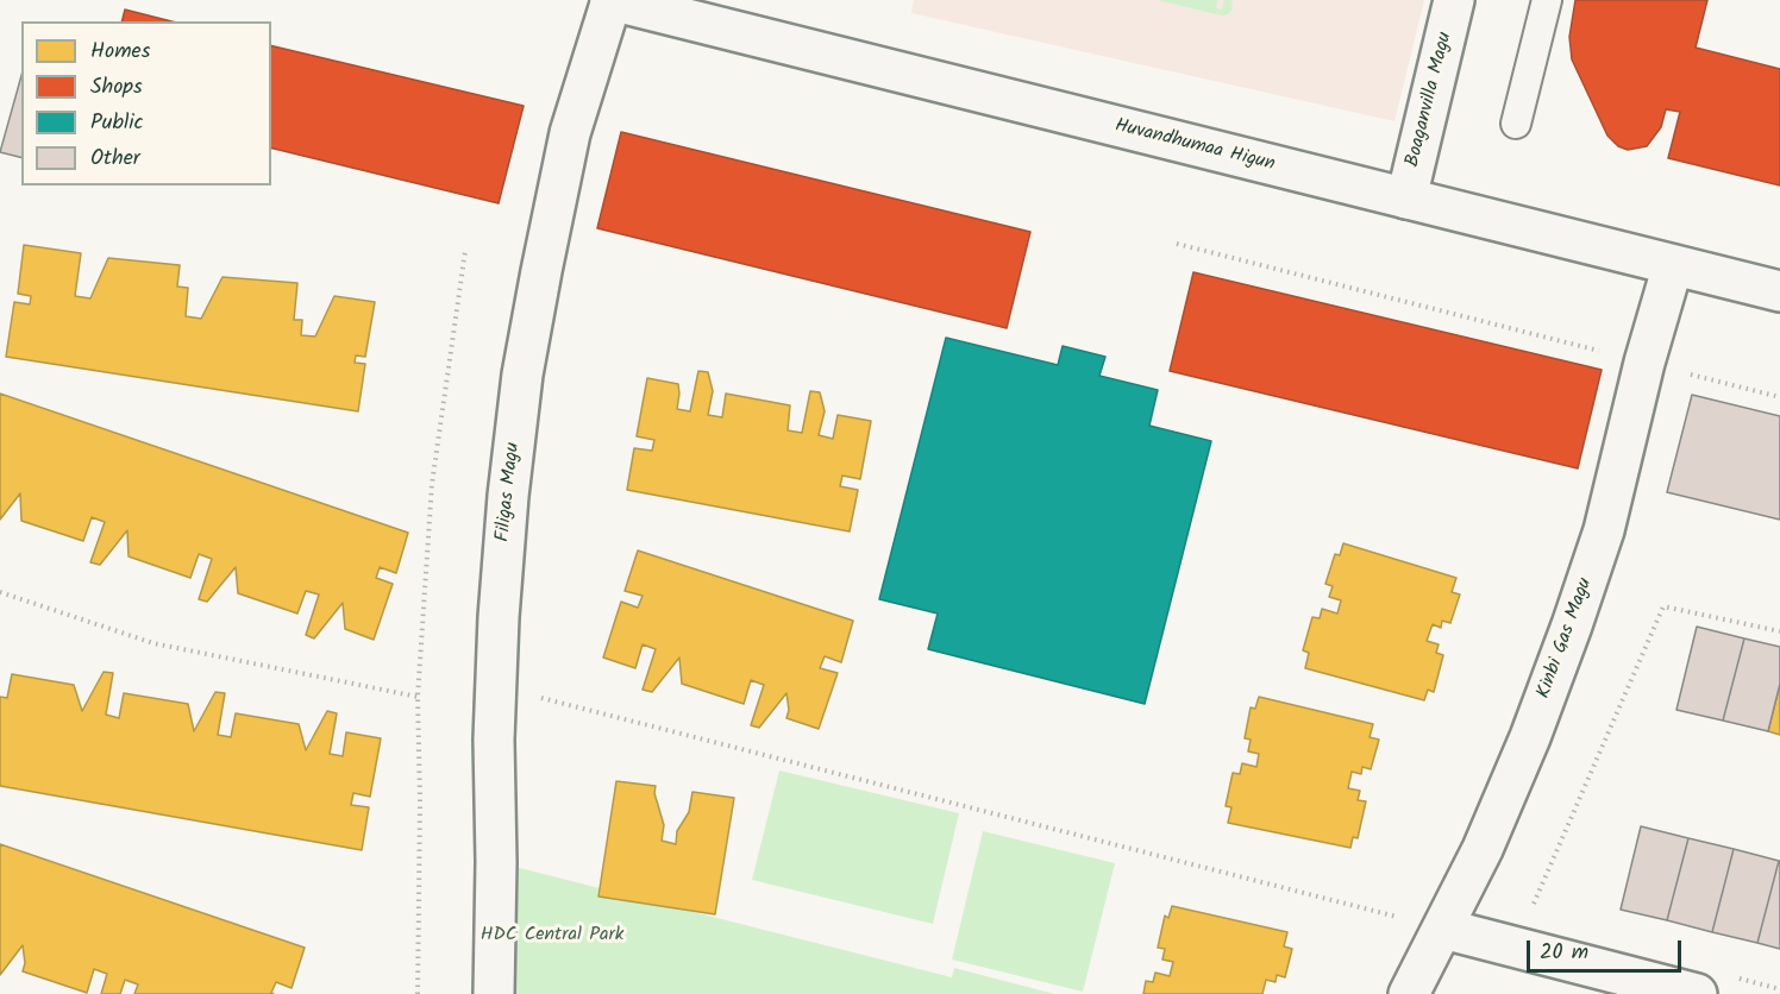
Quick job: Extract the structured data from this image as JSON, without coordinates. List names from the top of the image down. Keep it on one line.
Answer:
{"streets":{"street":["Boaganvilla Magu","Huvandhumaa Higun","Filigas Magu","Kinbi Gas Magu"]},"crossings":[["Boaganvilla Magu","Huvandhumaa Higun"],["Huvandhumaa Higun","Filigas Magu"],["Huvandhumaa Higun","Kinbi Gas Magu"]],"parks":["HDC Central Park"],"legend":["Homes","Shops","Public","Other"],"scale_bar":"20 m"}
